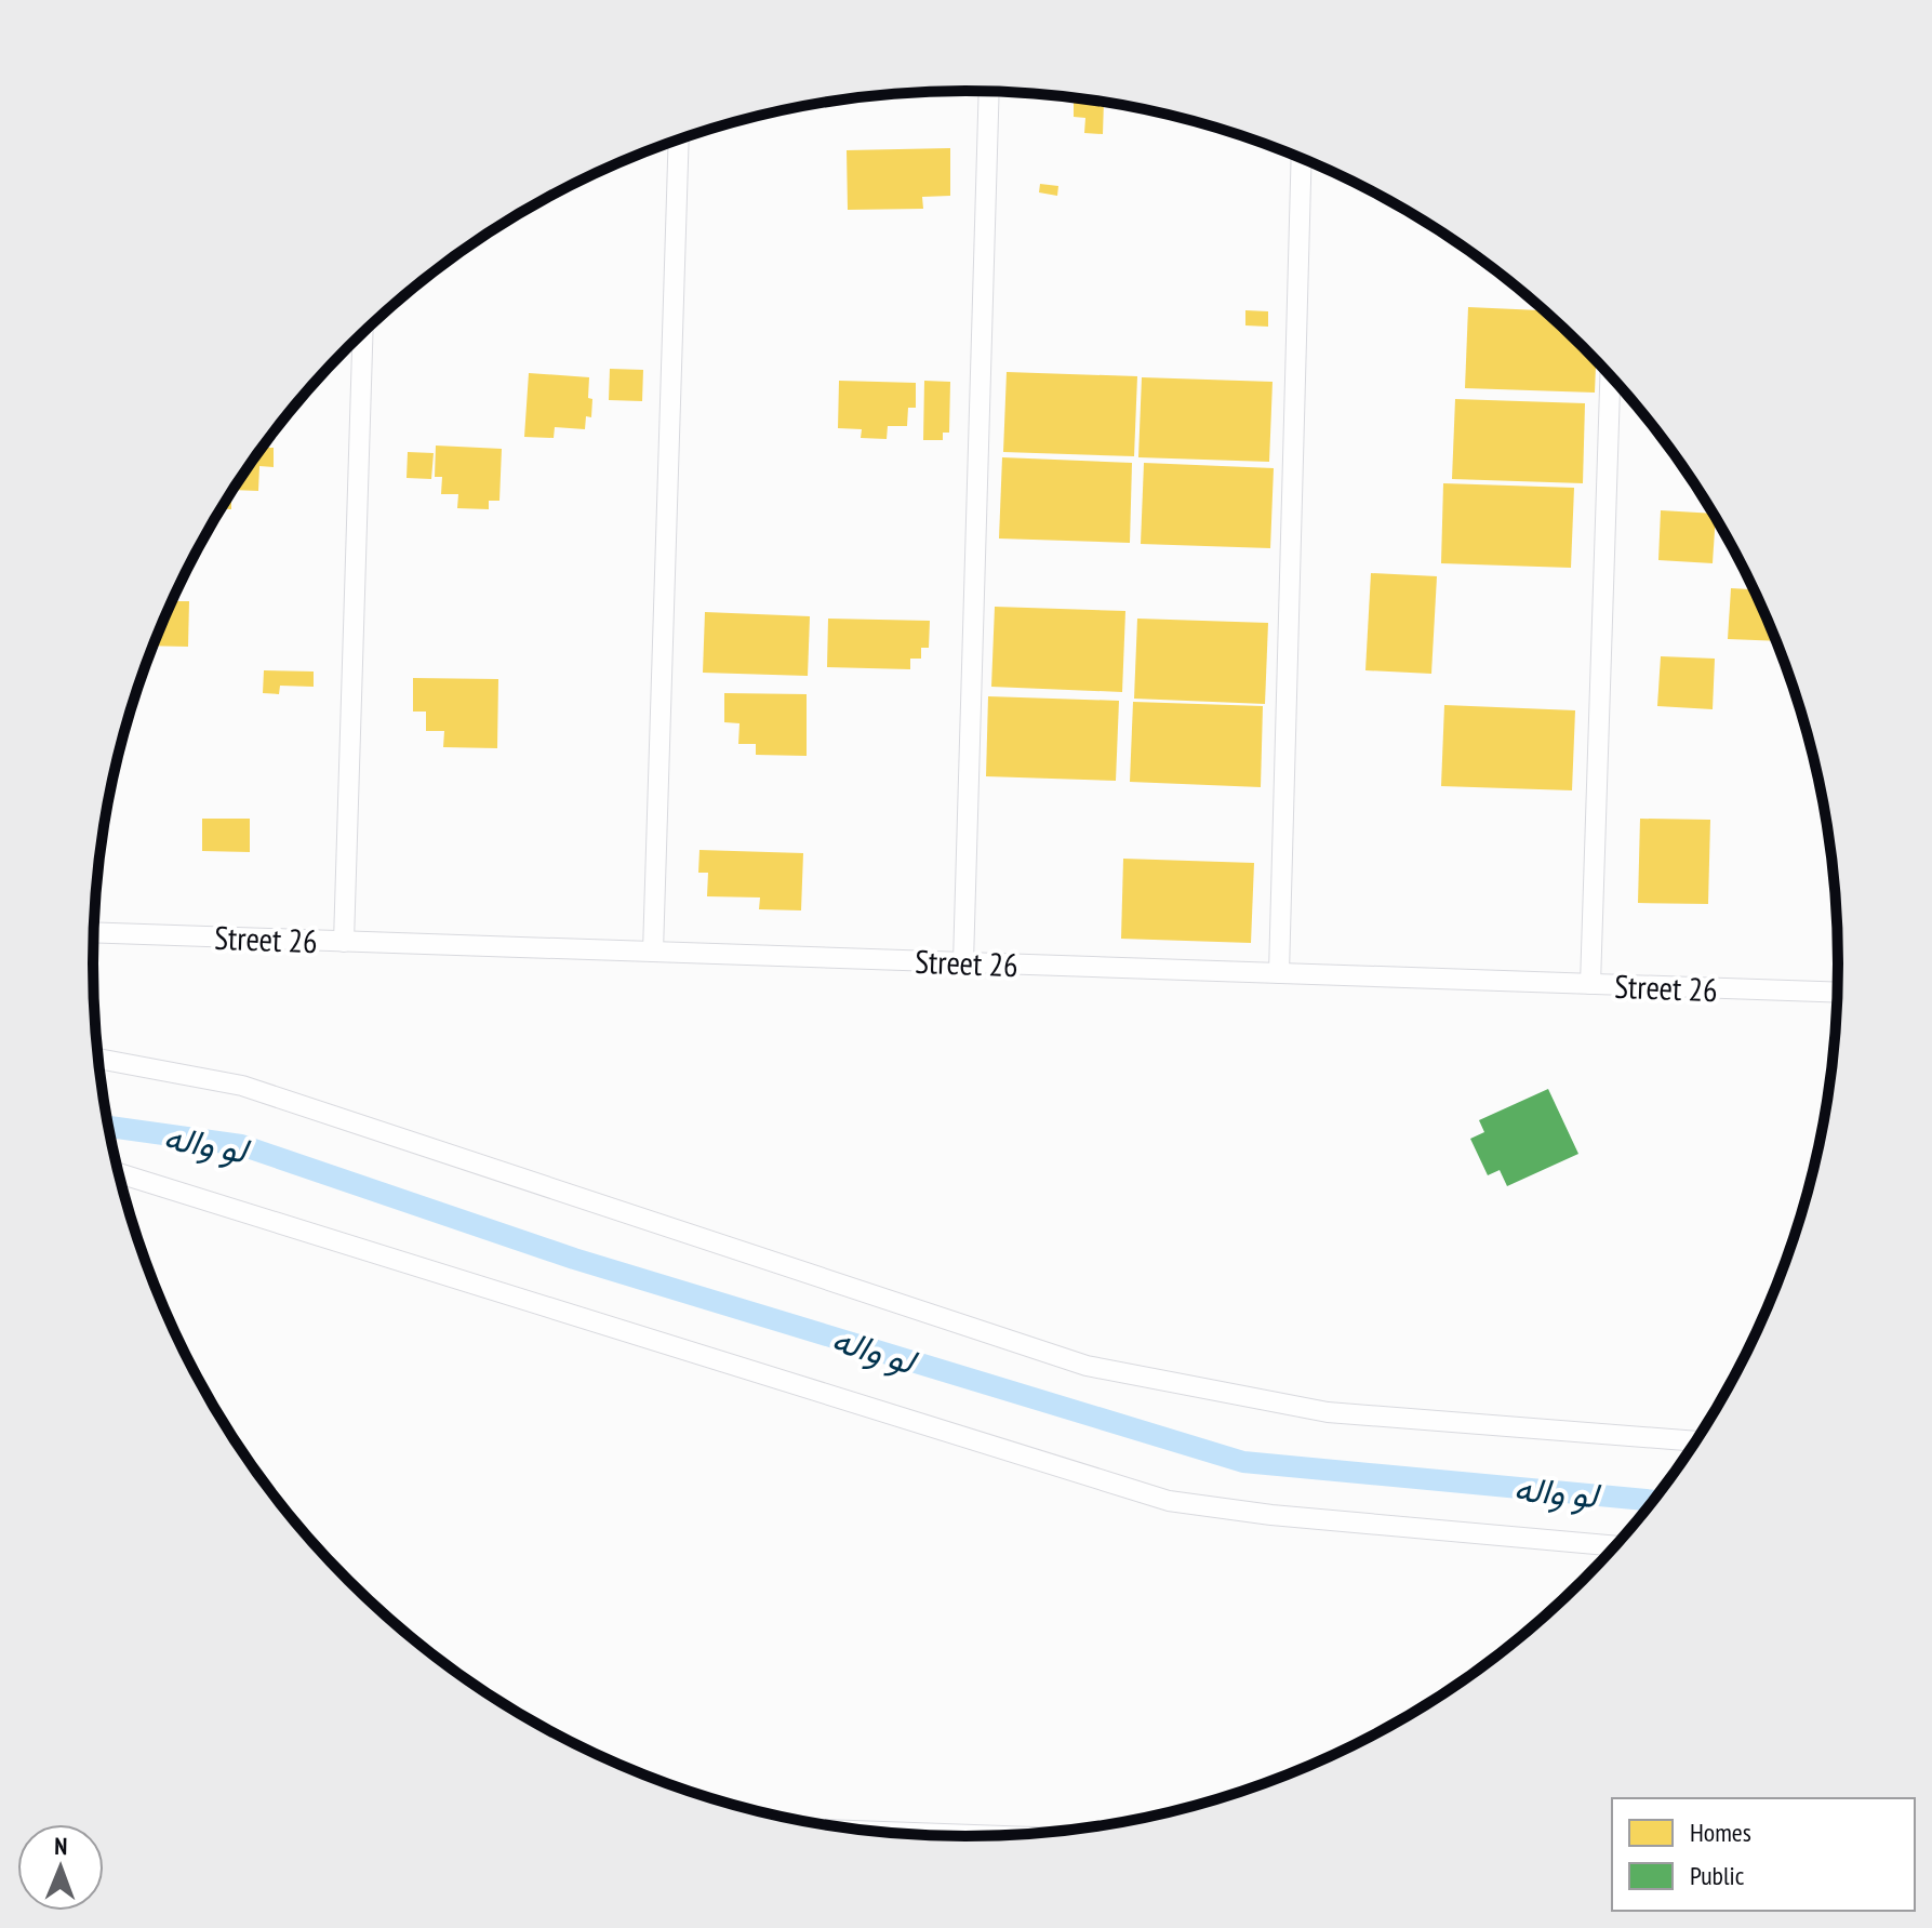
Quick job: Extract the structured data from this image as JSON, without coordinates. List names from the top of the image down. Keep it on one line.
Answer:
{"streets":{"street":["Street 26"]},"water":["لو واله"],"legend":["Homes","Public"],"north":"top"}
